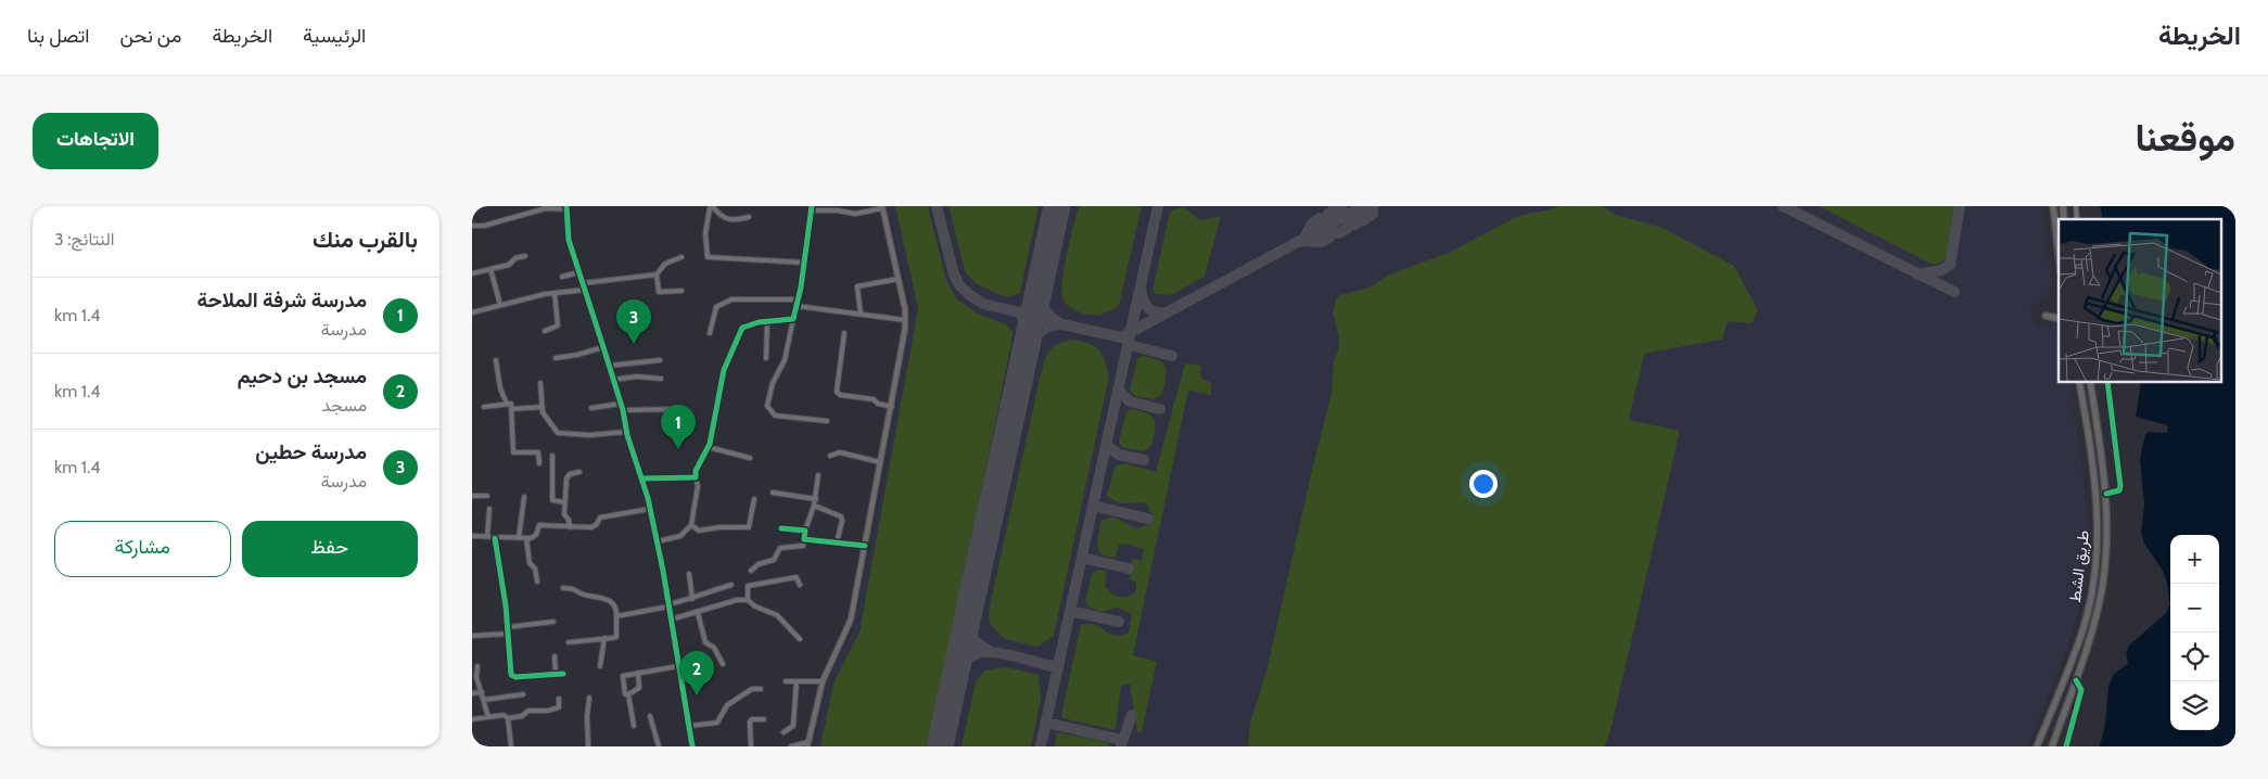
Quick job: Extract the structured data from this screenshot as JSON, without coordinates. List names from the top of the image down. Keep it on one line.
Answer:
{"streets":{"highway":["طريق الشط"]},"page":{"header":"الخريطة","nav":["الرئيسية","الخريطة","من نحن","اتصل بنا"],"title":"موقعنا","buttons":["الاتجاهات",["حفظ","مشاركة"]],"heading":["بالقرب منك","النتائج: 3"],"list":[{"mark":"1","name":"مدرسة شرفة الملاحة","note":"مدرسة","value":"1.4 km"},{"mark":"2","name":"مسجد بن دحيم","note":"مسجد","value":"1.4 km"},{"mark":"3","name":"مدرسة حطين","note":"مدرسة","value":"1.4 km"}],"pins":["3","1","2"],"map_buttons":["+","−"]}}
